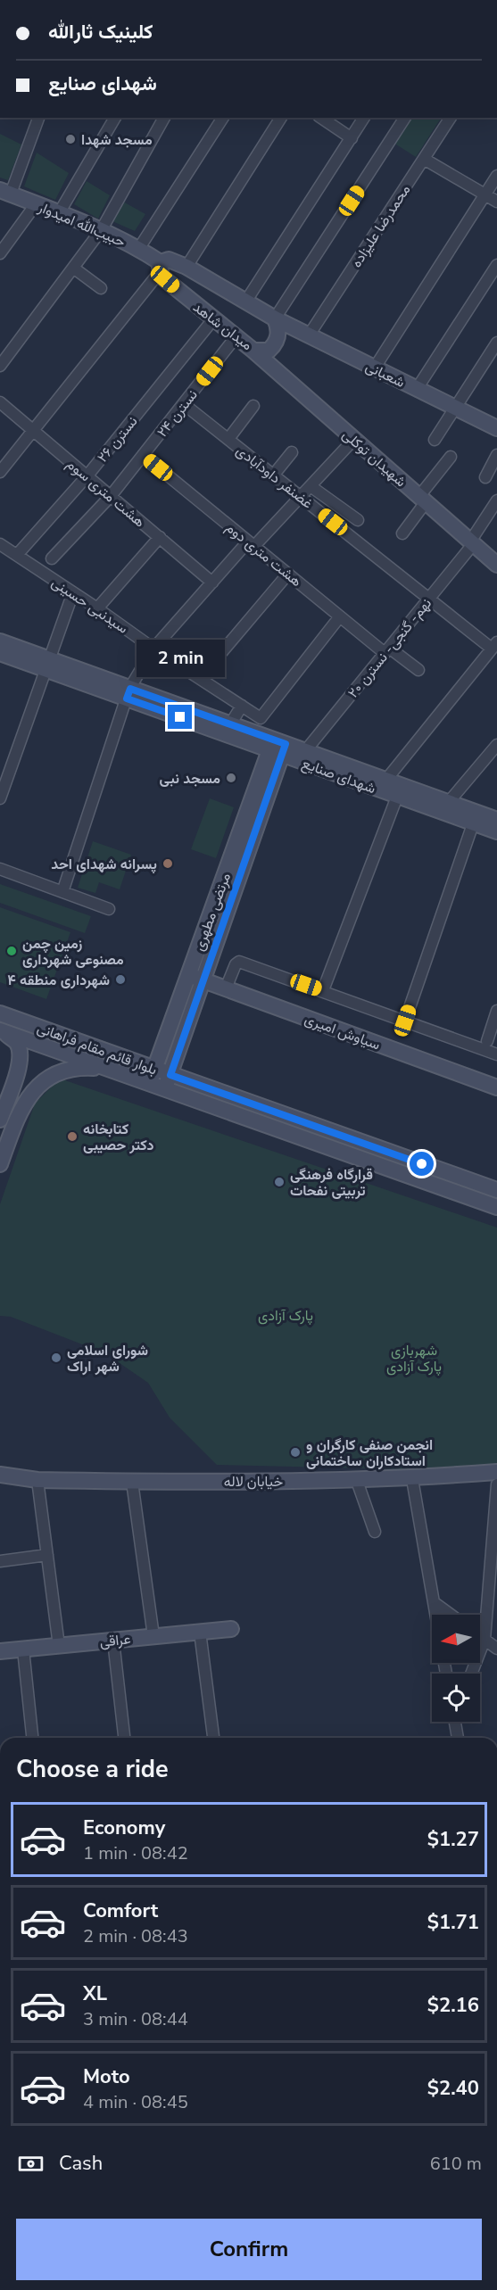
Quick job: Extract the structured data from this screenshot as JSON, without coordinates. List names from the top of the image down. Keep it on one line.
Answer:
{"streets":{"street":["حبیب‌الله امیدوار","محمدرضا علیزاده","میدان شاهد","شعبانی","نسترن ۲۴","نسترن ۲۶","شهیدان توکلی","غضنفر داودآبادی","هشت متری سوم","هشت متری دوم","سیدنبی حسینی","نهم- گنجی- نسترن ۲۰","شهدای صنایع","مرتضی مطهری","سیاوش امیری","بلوار قائم مقام فراهانی","خیابان لاله","عراقی"]},"crossings":[["حبیب‌الله امیدوار","میدان شاهد"],["محمدرضا علیزاده","شعبانی"],["میدان شاهد","شعبانی"],["میدان شاهد","نسترن ۲۴"],["میدان شاهد","نسترن ۲۶"],["میدان شاهد","شهیدان توکلی"],["نسترن ۲۴","غضنفر داودآبادی"],["نسترن ۲۴","هشت متری سوم"],["نسترن ۲۴","هشت متری دوم"],["نسترن ۲۶","هشت متری سوم"],["نسترن ۲۶","سیدنبی حسینی"],["شهیدان توکلی","نهم- گنجی- نسترن ۲۰"],["غضنفر داودآبادی","نهم- گنجی- نسترن ۲۰"],["هشت متری دوم","سیدنبی حسینی"],["هشت متری دوم","نهم- گنجی- نسترن ۲۰"],["نهم- گنجی- نسترن ۲۰","شهدای صنایع"],["شهدای صنایع","مرتضی مطهری"],["مرتضی مطهری","سیاوش امیری"],["مرتضی مطهری","بلوار قائم مقام فراهانی"]],"parks":["پارک آزادی","شهربازی پارک آزادی"],"places":["مسجد شهدا","مسجد نبی","پسرانه شهدای احد","زمین چمن مصنوعی شهرداری","شهرداری منطقه ۴","کتابخانه دکتر حصیبی","قرارگاه فرهنگی تربیتی نفحات","شورای اسلامی شهر اراک","انجمن صنفی کارگران و استادکاران ساختمانی"],"north":"left","page":{"banner":["کلینیک ثارالله","شهدای صنایع"],"bubble":"2 min","heading":"Choose a ride","list":[{"name":"Economy","note":"1 min · 08:42","value":"$1.27"},{"name":"Comfort","note":"2 min · 08:43","value":"$1.71"},{"name":"XL","note":"3 min · 08:44","value":"$2.16"},{"name":"Moto","note":"4 min · 08:45","value":"$2.40"}],"pay":["Cash","610 m"],"buttons":"Confirm"}}
